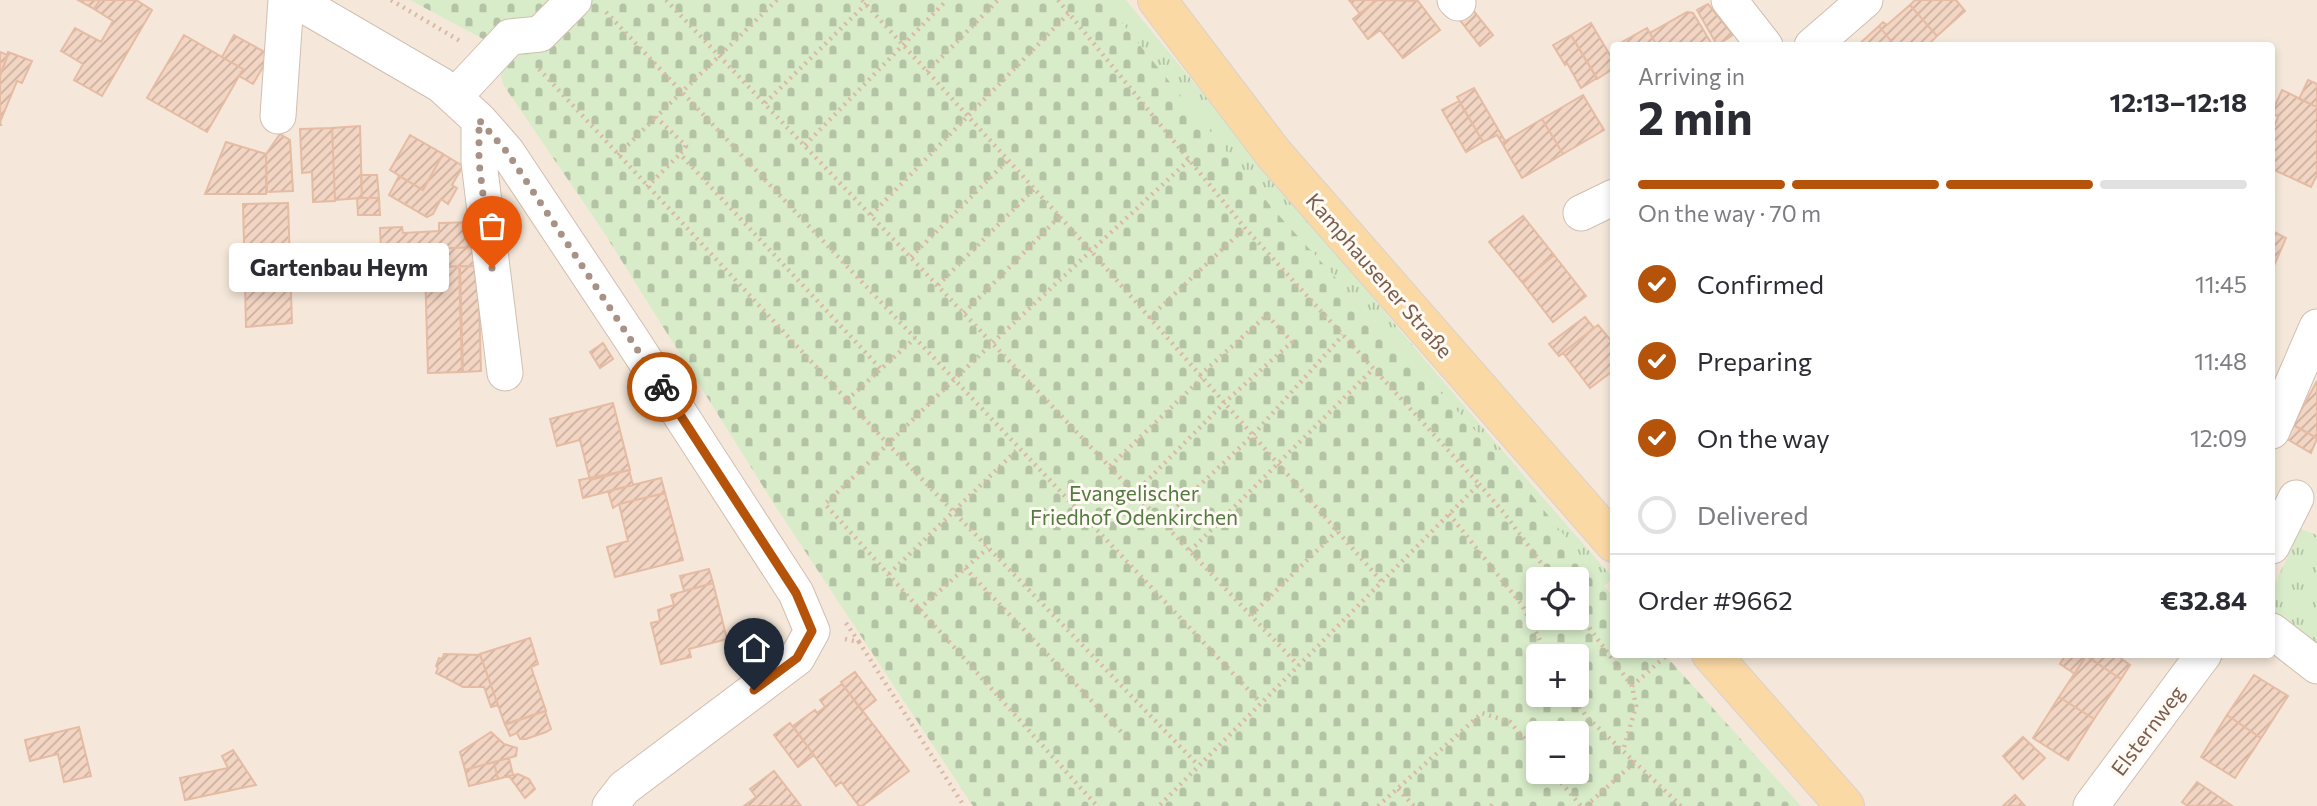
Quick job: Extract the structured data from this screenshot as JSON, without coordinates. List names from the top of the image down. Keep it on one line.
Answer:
{"streets":{"main road":["Kamphausener Straße"],"street":["Elsternweg"]},"parks":["Evangelischer Friedhof Odenkirchen"],"places":["Gartenbau Heym"],"page":{"heading":["2 min","Arriving in","12:13–12:18"],"panel":["Order #9662","€32.84"],"bar":"On the way · 70 m","bubble":"Gartenbau Heym","list":[["Confirmed","11:45"],["Preparing","11:48"],["On the way","12:09"],"Delivered"],"map_buttons":["+","−"]}}
